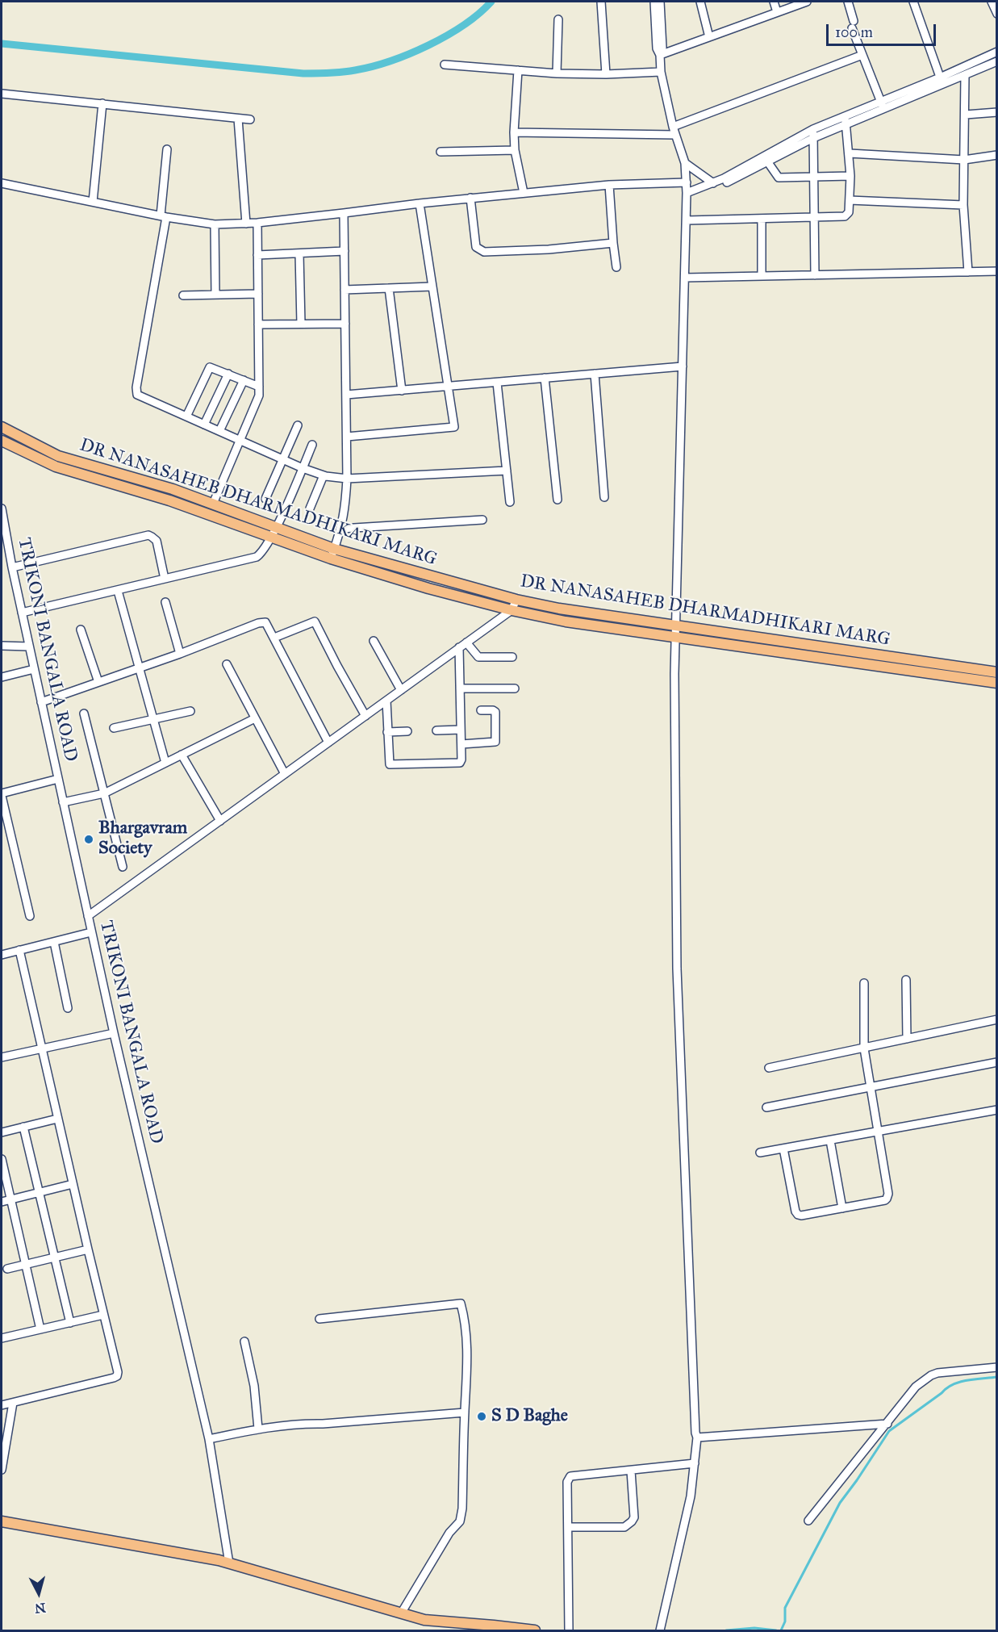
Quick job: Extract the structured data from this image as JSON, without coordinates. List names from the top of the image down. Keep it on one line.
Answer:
{"streets":{"main road":["DR NANASAHEB DHARMADHIKARI MARG"],"street":["TRIKONI BANGALA ROAD"]},"places":["Bhargavram Society","S D Baghe"],"scale_bar":"100 m","north":"bottom"}
